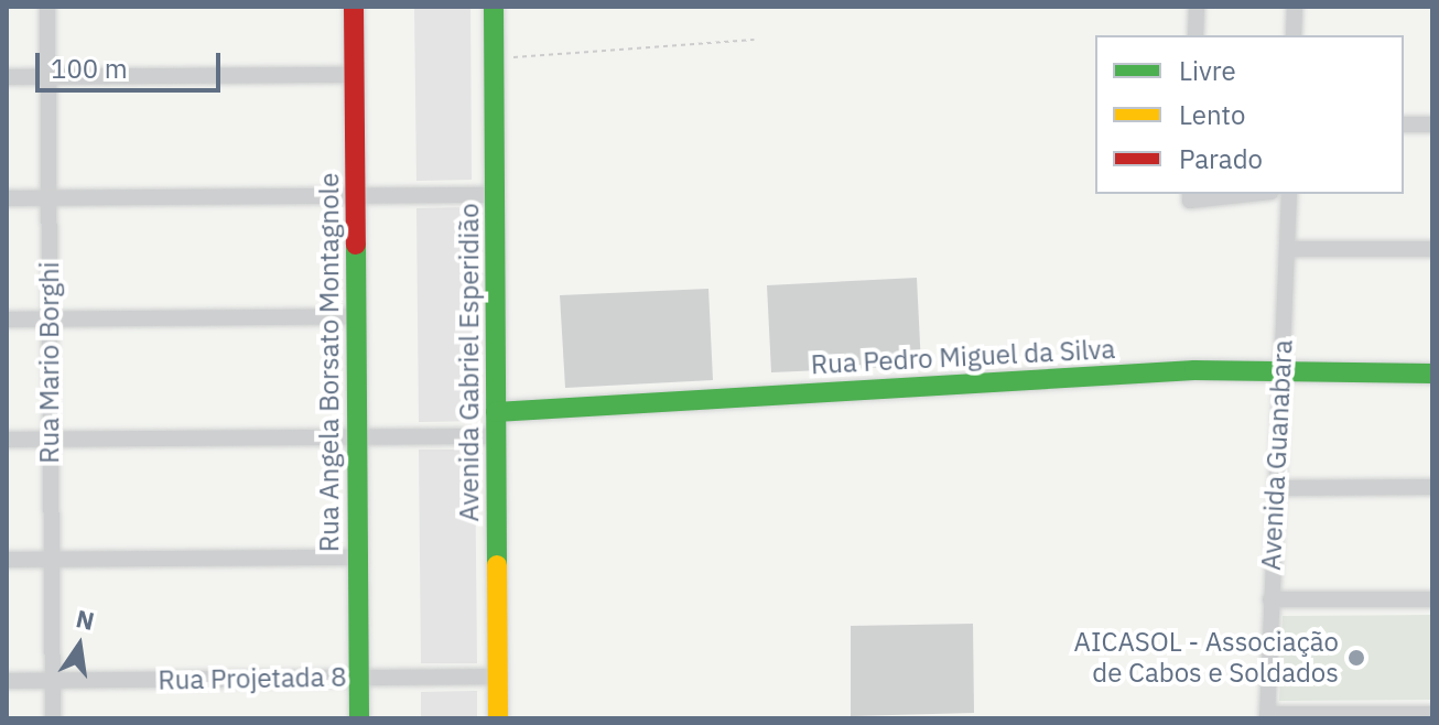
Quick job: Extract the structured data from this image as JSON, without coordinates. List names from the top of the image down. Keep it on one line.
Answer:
{"streets":{"street":["Rua Pedro Miguel da Silva","Rua Mario Borghi","Rua Angela Borsato Montagnole","Avenida Gabriel Esperidião","Avenida Guanabara","Rua Projetada 8"]},"crossings":[["Rua Pedro Miguel da Silva","Avenida Gabriel Esperidião"],["Rua Pedro Miguel da Silva","Avenida Guanabara"],["Rua Mario Borghi","Rua Projetada 8"],["Rua Angela Borsato Montagnole","Rua Projetada 8"],["Avenida Gabriel Esperidião","Rua Projetada 8"]],"places":["AICASOL - Associação de Cabos e Soldados"],"legend":["Livre","Lento","Parado"],"scale_bar":"100 m","north":"top"}
